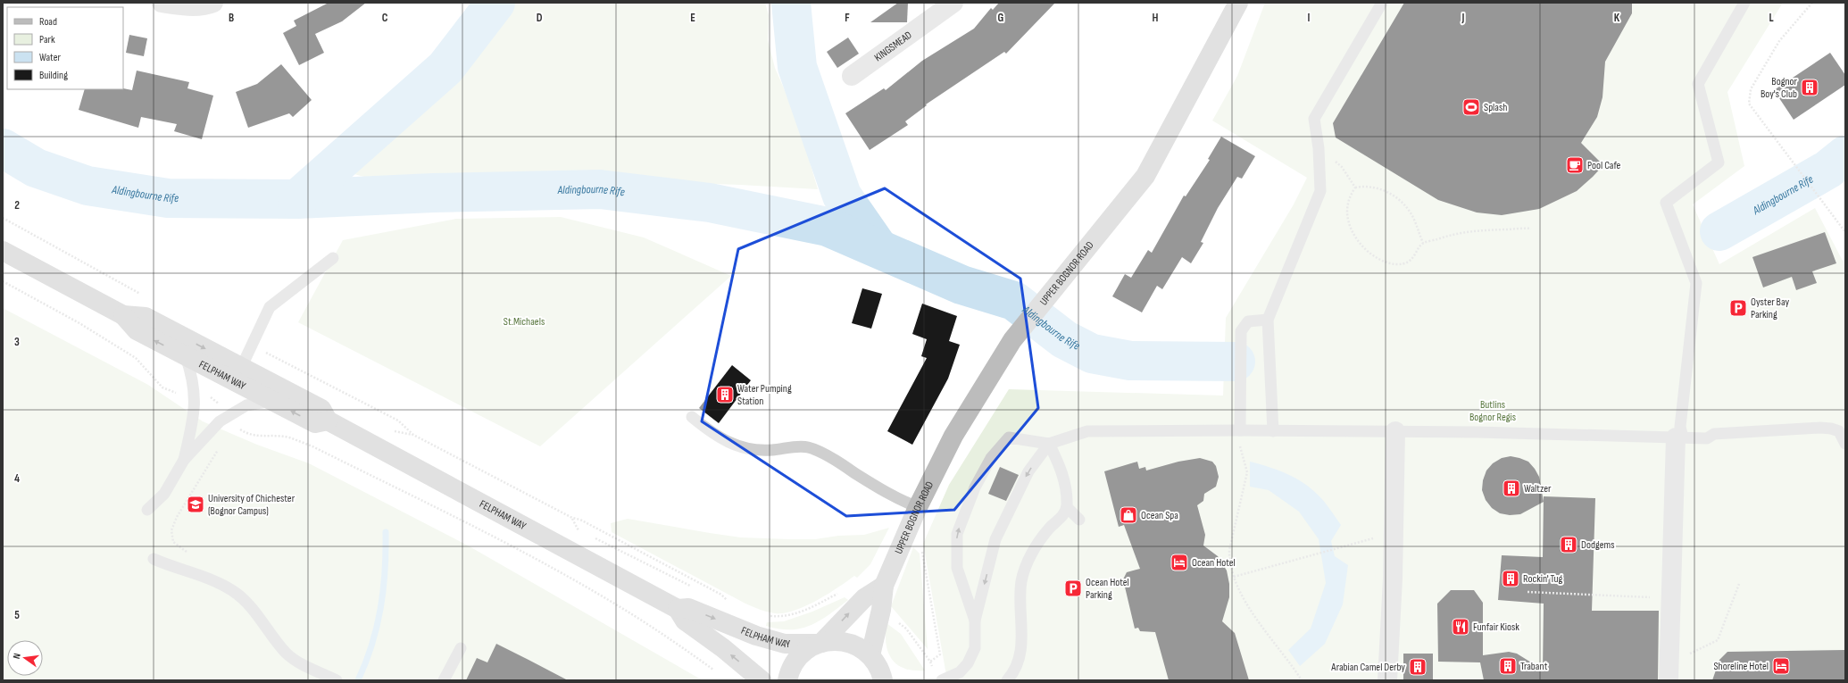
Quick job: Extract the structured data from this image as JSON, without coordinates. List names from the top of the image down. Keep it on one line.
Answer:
{"streets":{"main road":["UPPER BOGNOR ROAD","FELPHAM WAY"],"street":["KINGSMEAD"]},"crossings":[["UPPER BOGNOR ROAD","FELPHAM WAY"]],"water":["Aldingbourne Rife"],"parks":["St.Michaels","Butlins Bognor Regis"],"places":{"building":["Bognor Boy's Club","Water Pumping Station","Waltzer","Dodgems","Rockin' Tug","Trabant","Arabian Camel Derby"],"sports":["Splash"],"cafe":["Pool Cafe"],"parking":["Oyster Bay Parking","Ocean Hotel Parking"],"school or university":["University of Chichester (Bognor Campus)"],"shop":["Ocean Spa"],"hotel":["Ocean Hotel","Shoreline Hotel"],"restaurant":["Funfair Kiosk"]},"legend":["Road","Park","Water","Building"],"north":"left","grid":{"columns":["B","C","D","E","F","G","H","I","J","K","L"],"rows":["2","3","4","5"]}}
